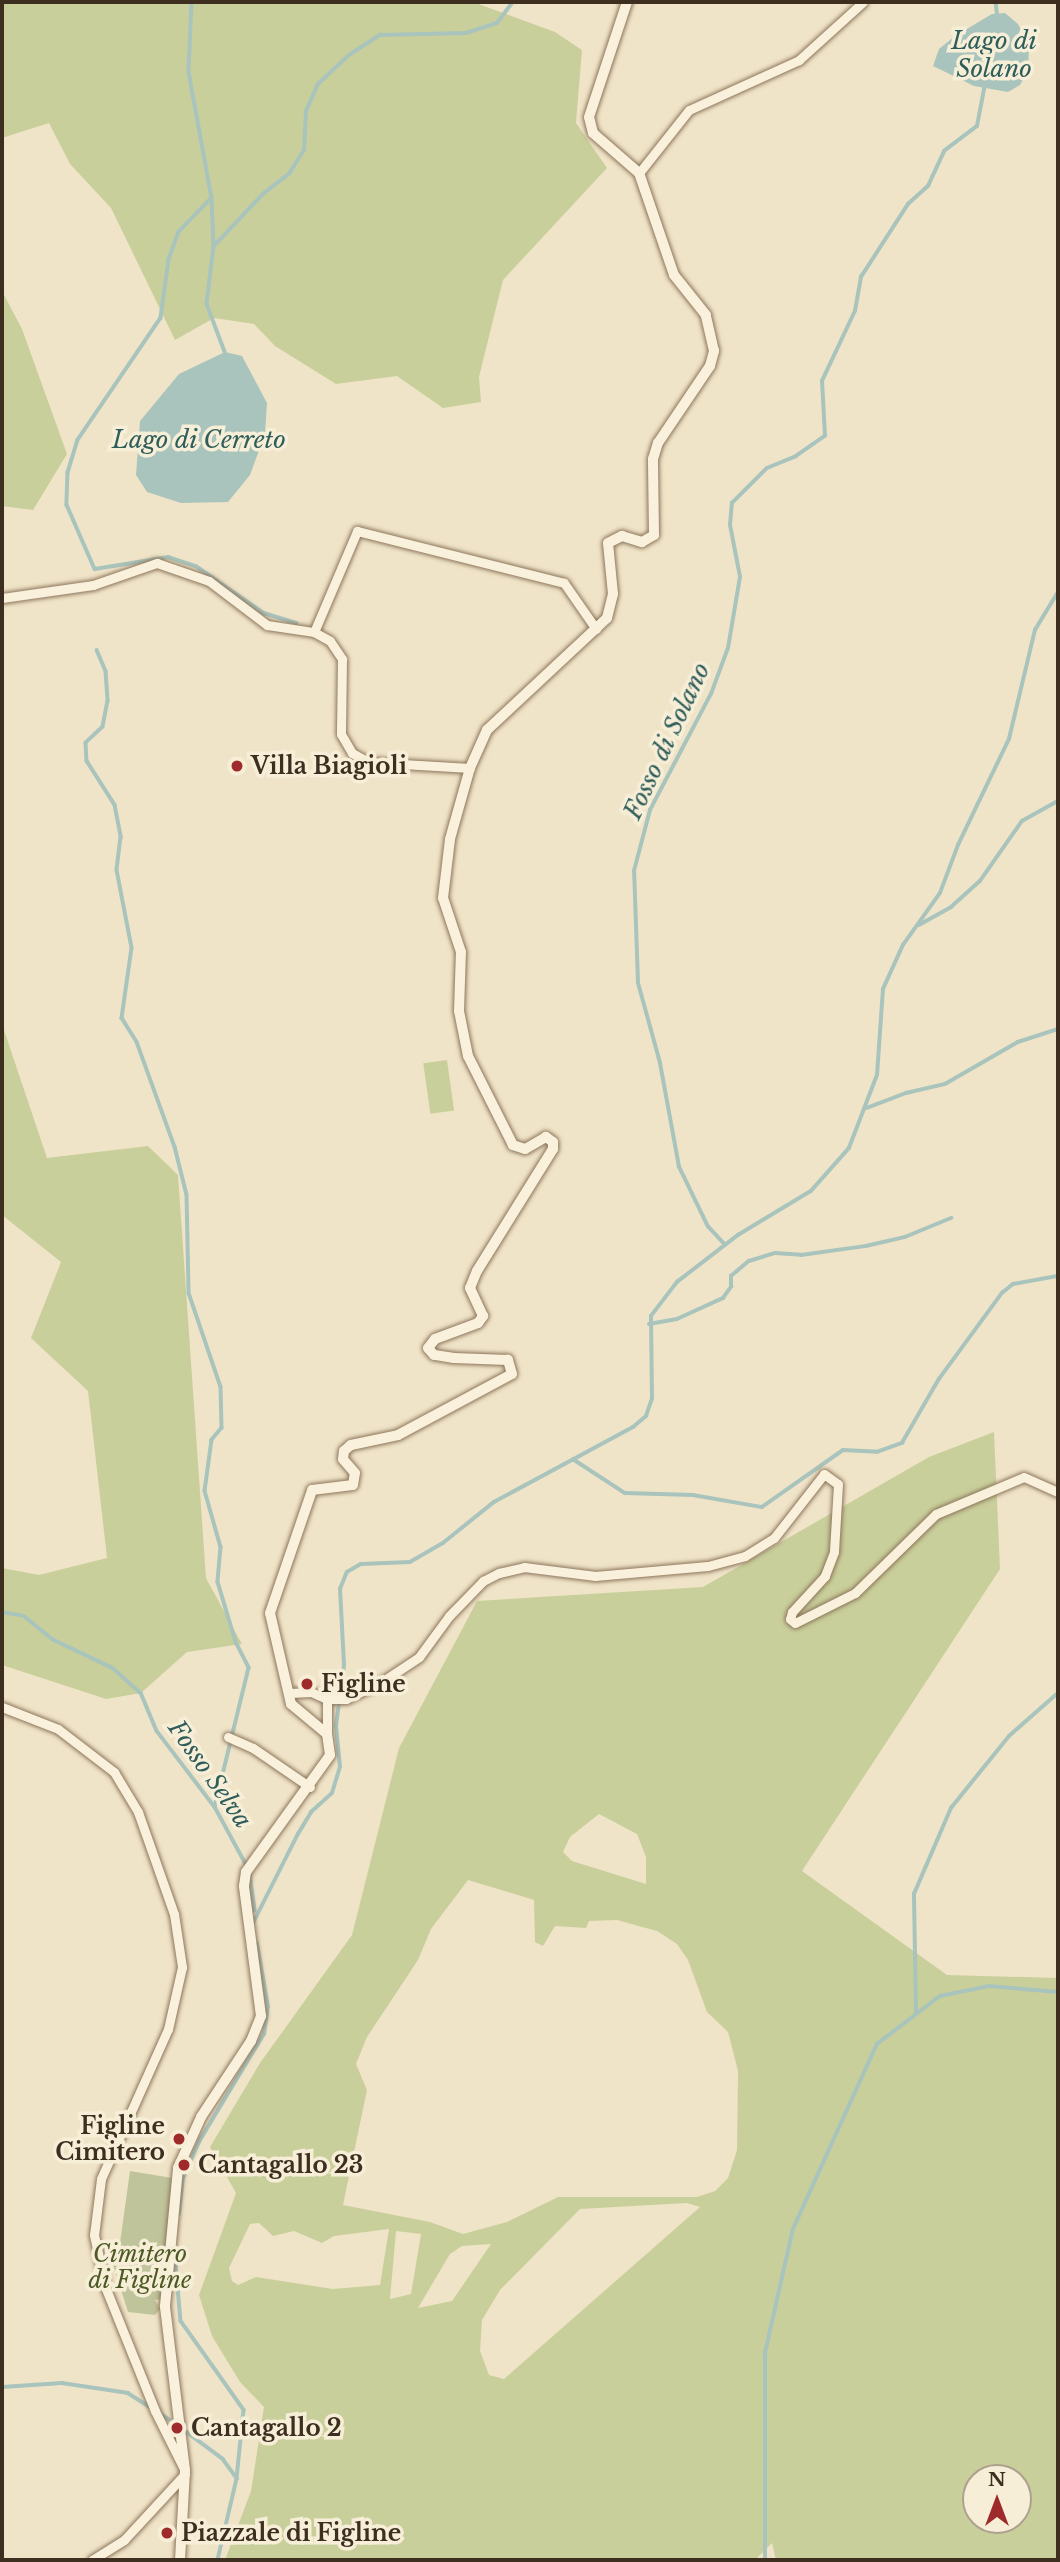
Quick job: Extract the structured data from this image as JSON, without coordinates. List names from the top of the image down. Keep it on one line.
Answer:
{"water":["Lago di Solano","Lago di Cerreto","Fosso di Solano","Fosso Selva"],"parks":["Cimitero di Figline"],"places":["Villa Biagioli","Figline","Figline Cimitero","Cantagallo 23","Cantagallo 2","Piazzale di Figline"],"north":"top"}
